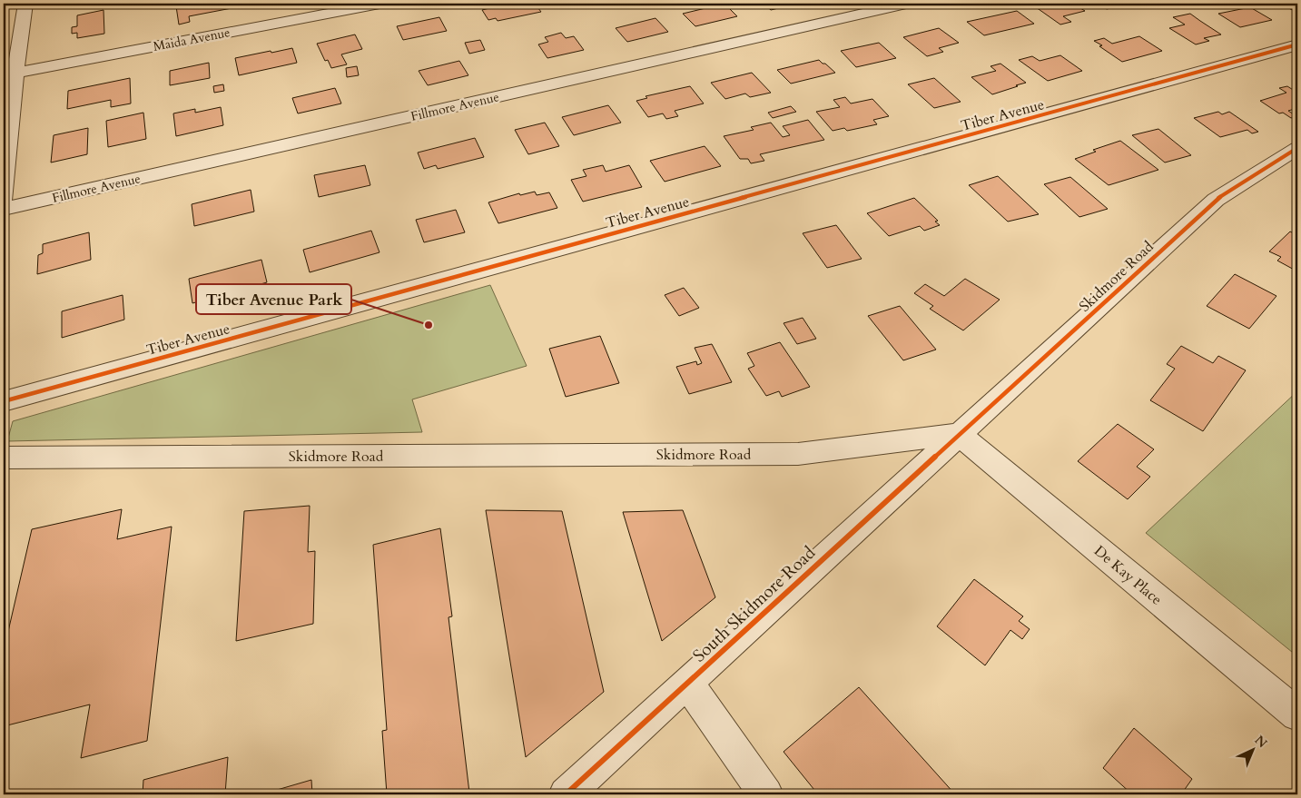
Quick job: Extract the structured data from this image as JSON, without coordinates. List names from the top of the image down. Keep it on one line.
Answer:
{"streets":{"street":["Maida Avenue","Fillmore Avenue","Tiber Avenue","Skidmore Road","De Kay Place","South Skidmore Road"]},"crossings":[["Skidmore Road","De Kay Place"],["Skidmore Road","South Skidmore Road"],["De Kay Place","South Skidmore Road"]],"places":["Tiber Avenue Park"],"north":"top right"}
